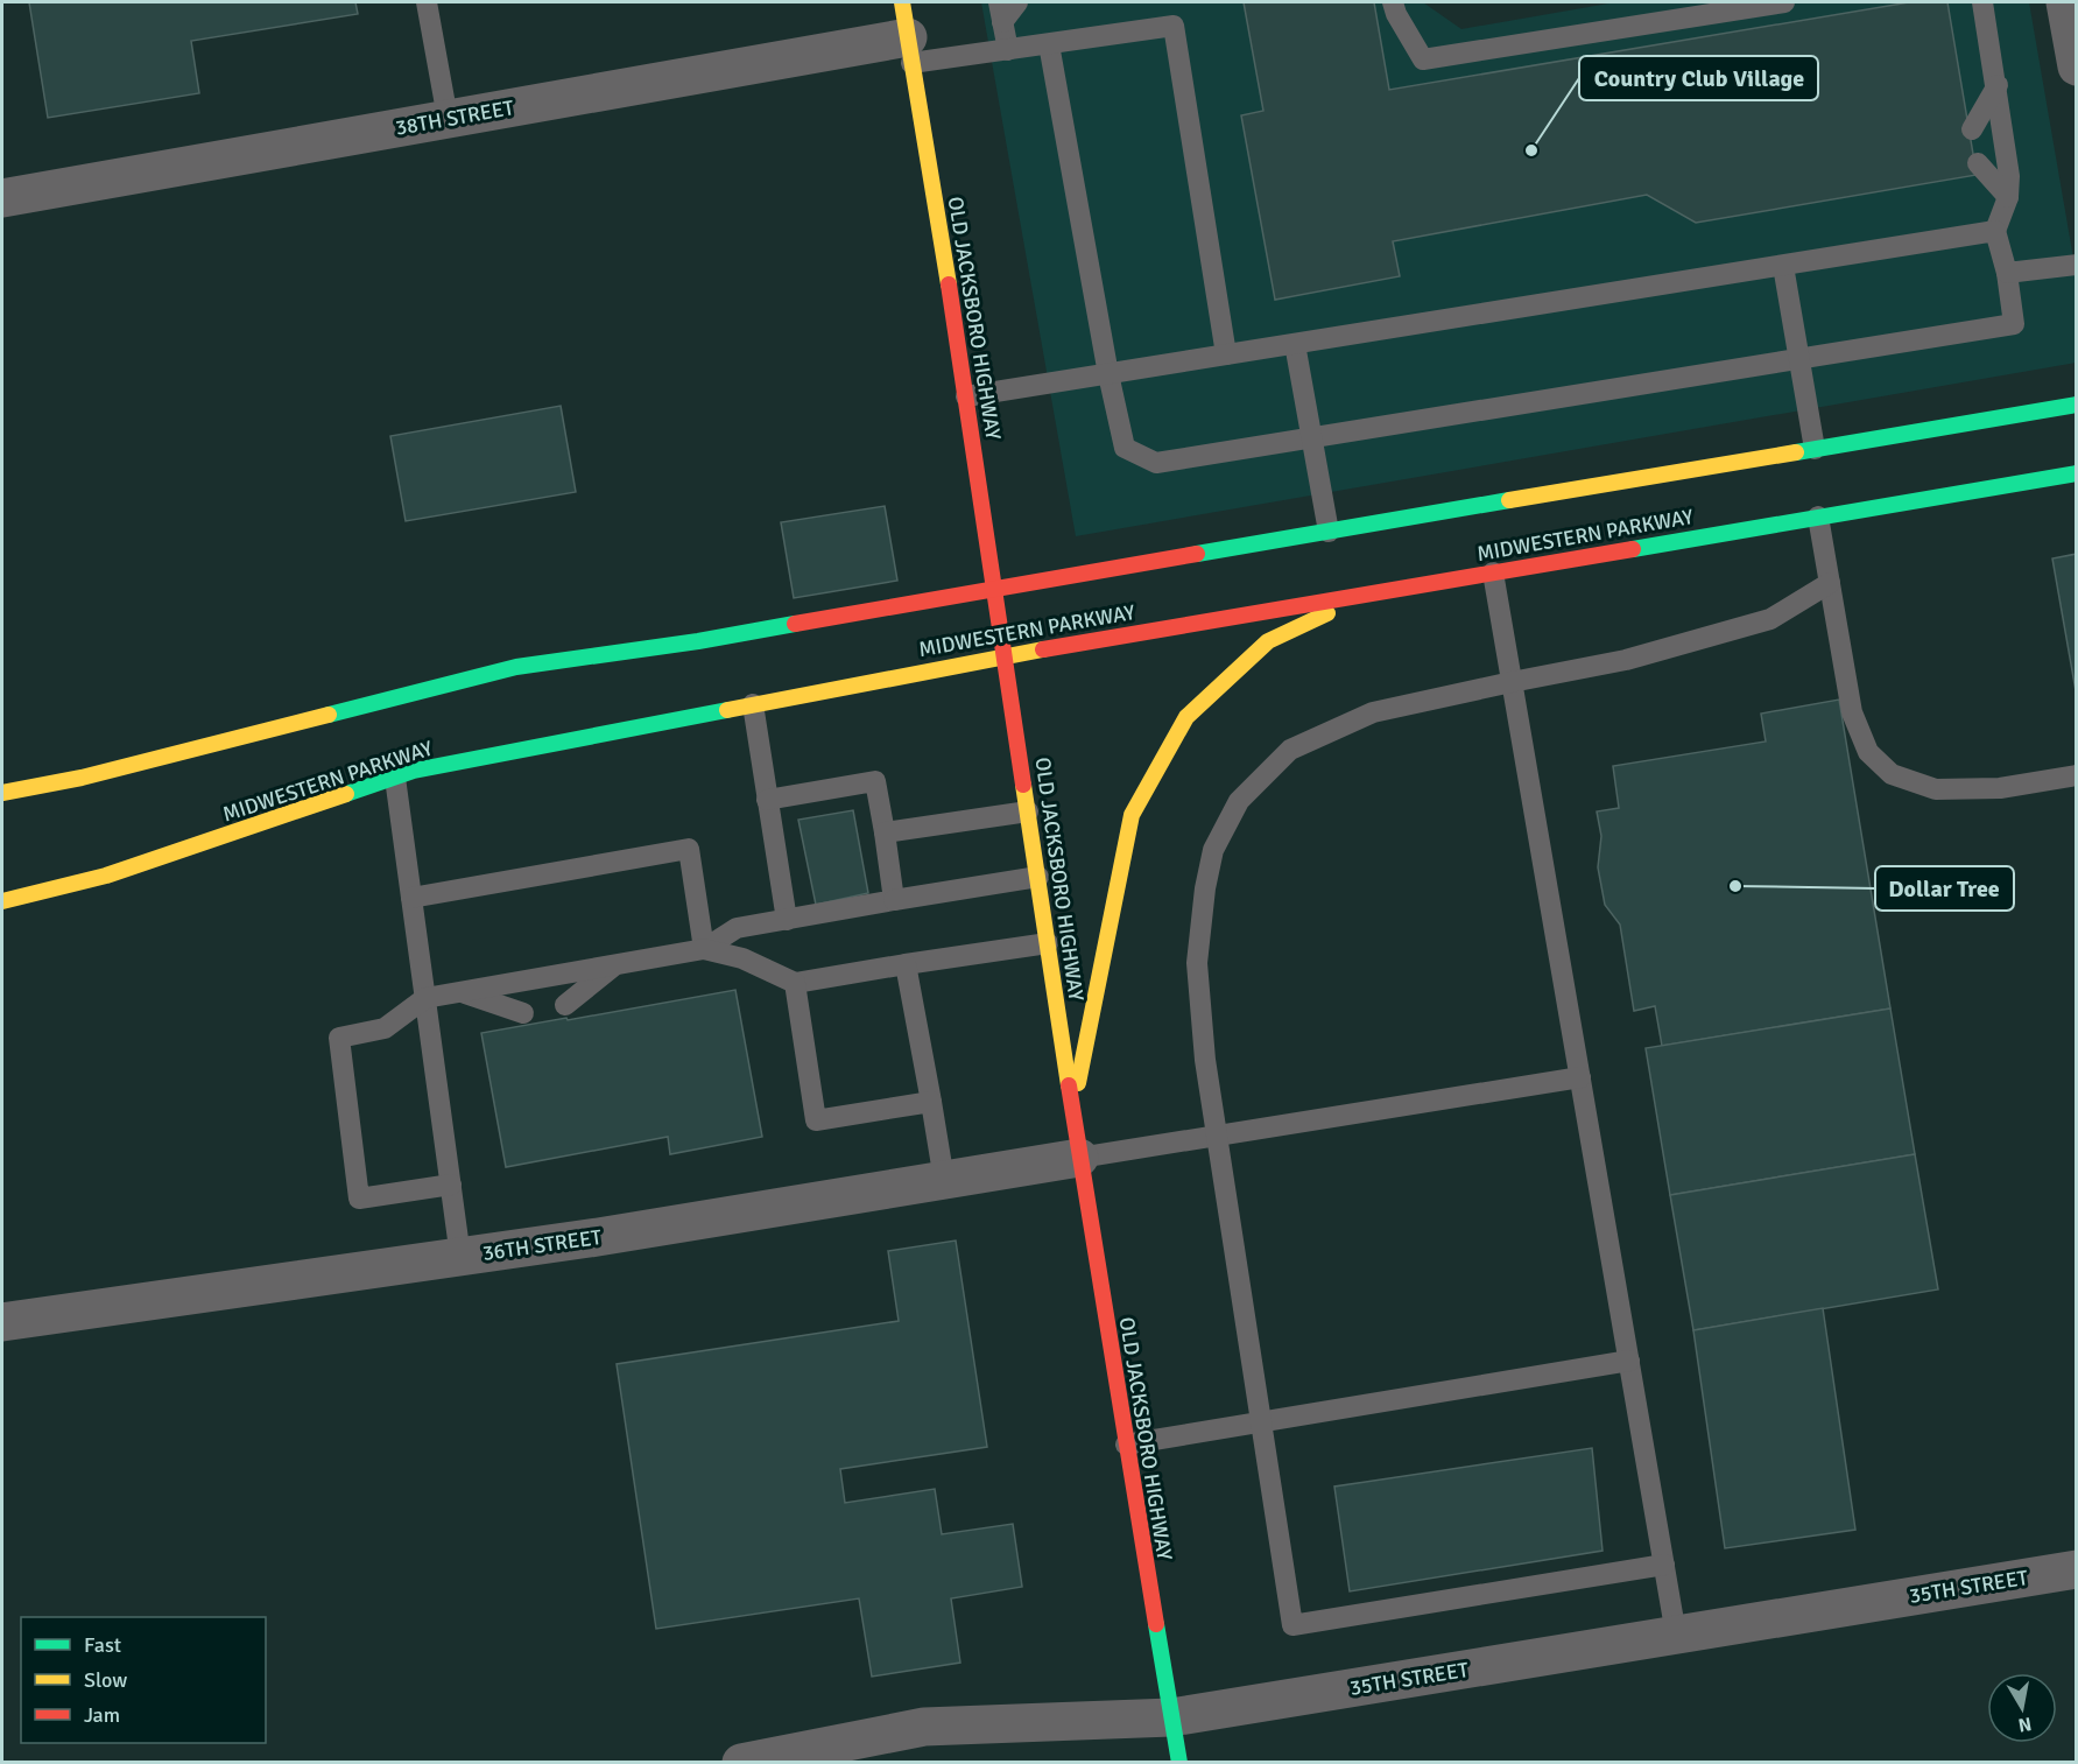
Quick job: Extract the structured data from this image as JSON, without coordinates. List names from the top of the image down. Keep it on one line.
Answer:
{"streets":{"main road":["OLD JACKSBORO HIGHWAY","MIDWESTERN PARKWAY"],"street":["38TH STREET","36TH STREET","35TH STREET"]},"crossings":[["38TH STREET","OLD JACKSBORO HIGHWAY"],["OLD JACKSBORO HIGHWAY","MIDWESTERN PARKWAY"],["OLD JACKSBORO HIGHWAY","36TH STREET"],["OLD JACKSBORO HIGHWAY","35TH STREET"]],"places":["Country Club Village","Dollar Tree"],"legend":["Fast","Slow","Jam"],"north":"bottom"}
